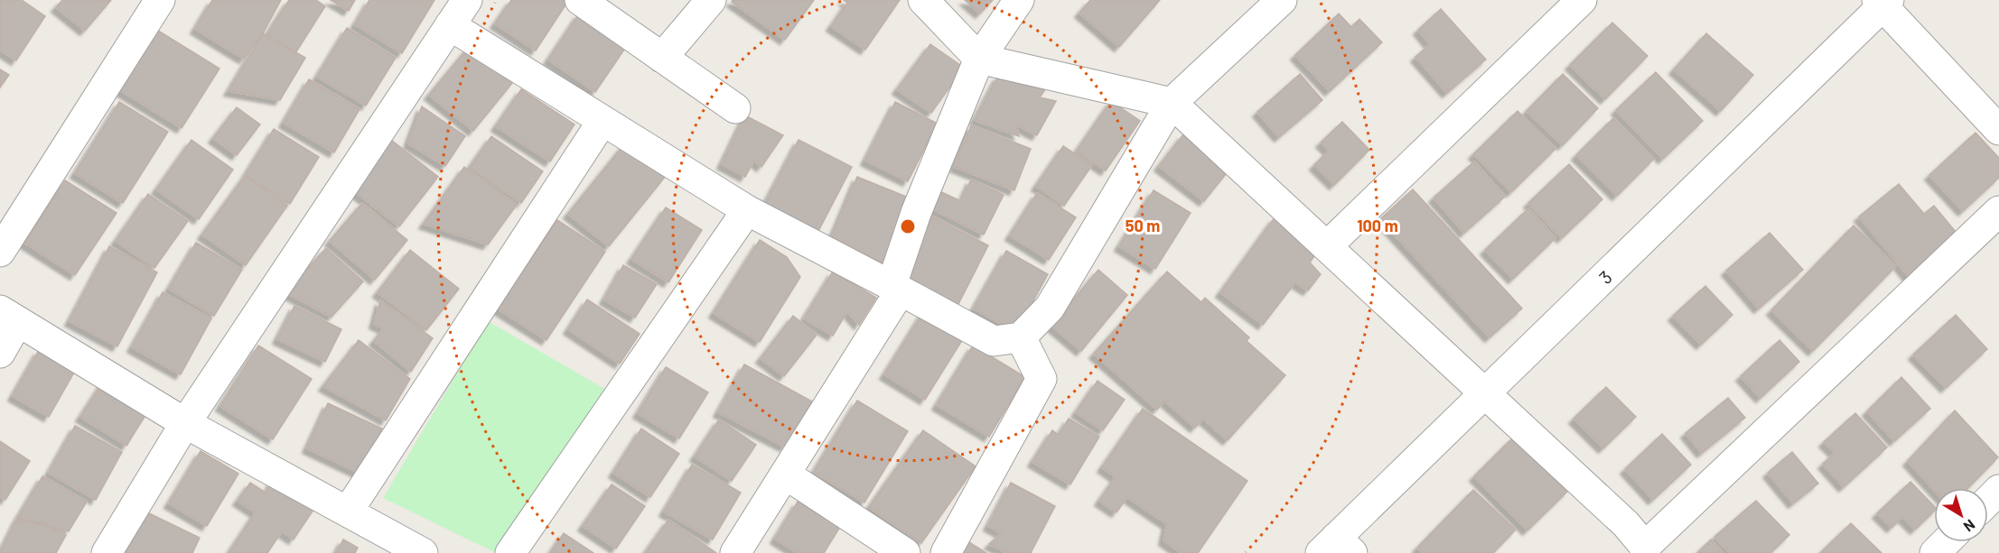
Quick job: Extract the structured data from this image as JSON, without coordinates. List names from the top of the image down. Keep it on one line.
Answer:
{"streets":{"street":["3"]},"north":"bottom right","rings":["50 m","100 m"]}
